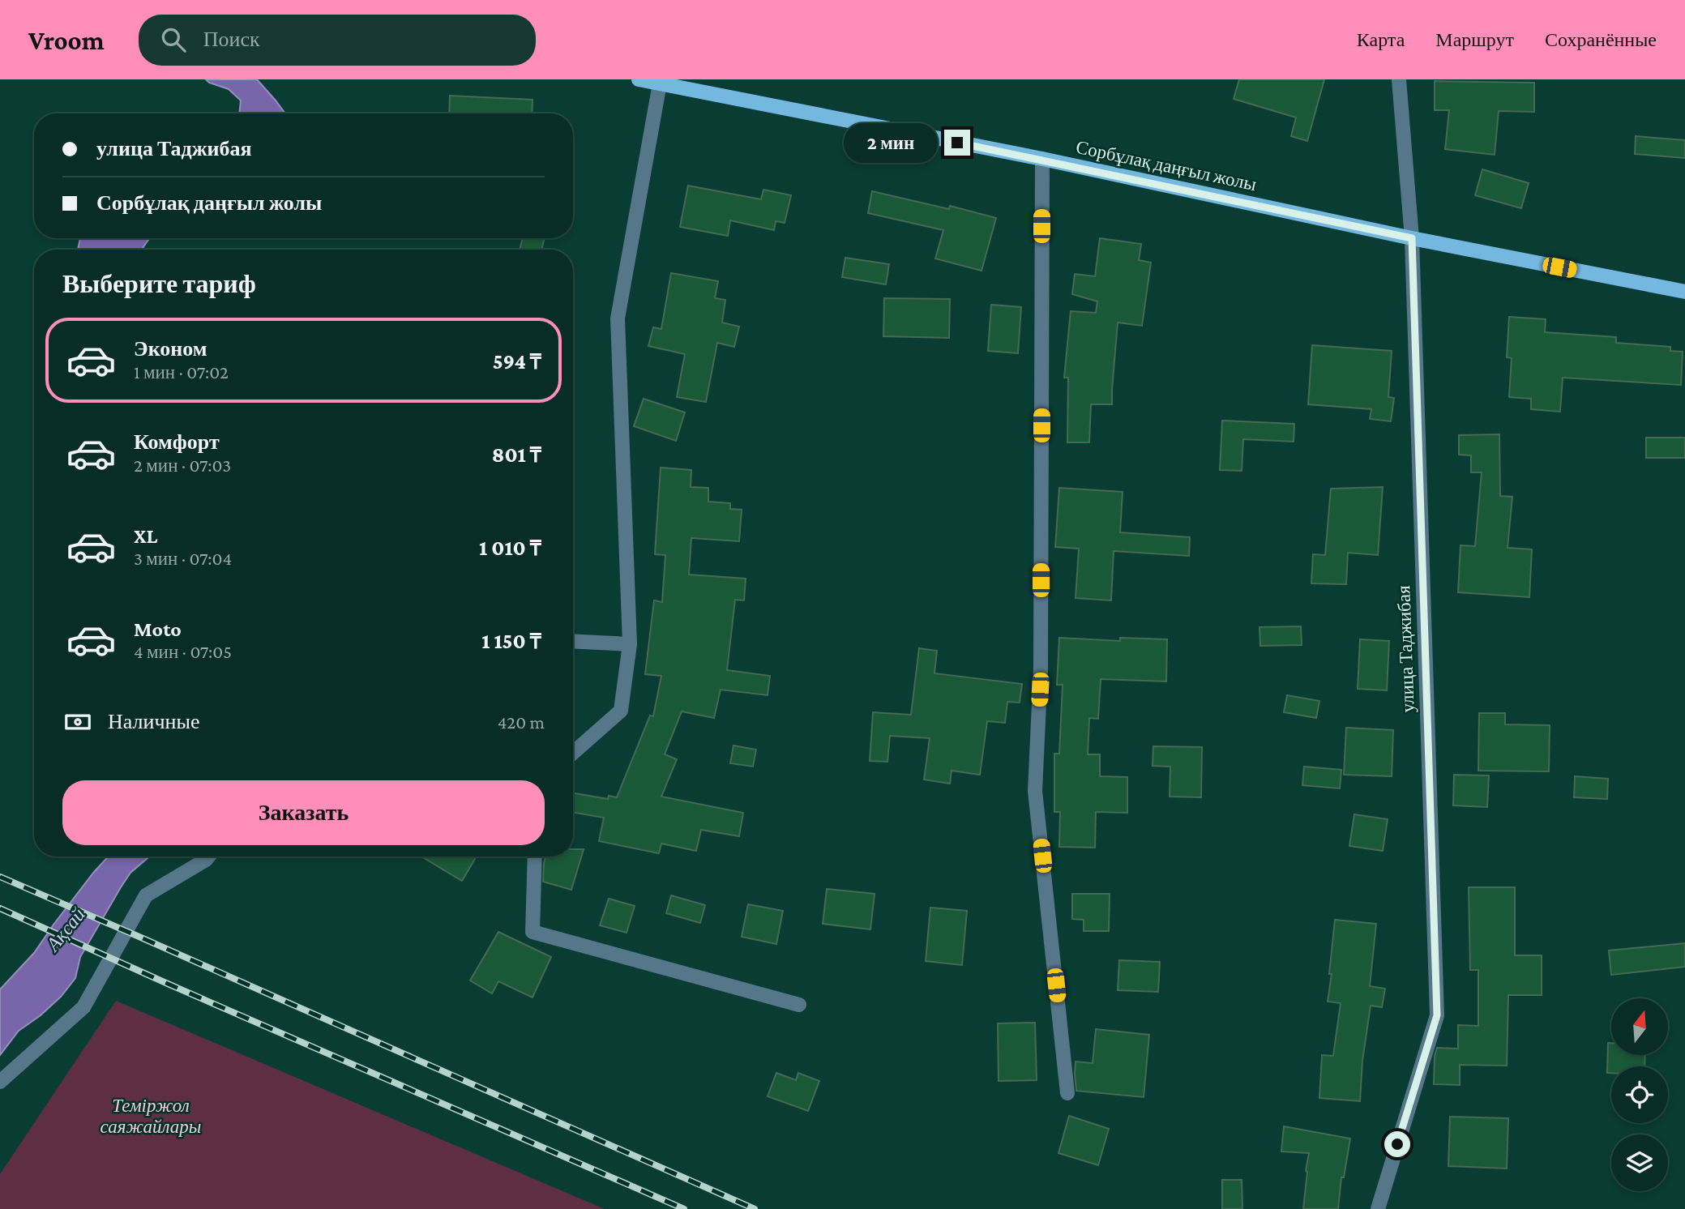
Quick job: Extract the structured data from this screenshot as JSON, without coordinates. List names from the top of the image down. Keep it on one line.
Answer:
{"streets":{"main road":["Сорбұлақ даңғыл жолы"],"street":["улица Таджибая"]},"crossings":[["Сорбұлақ даңғыл жолы","улица Таджибая"]],"water":["Ақсай"],"parks":["Теміржол саяжайлары"],"north":"top","page":{"header":"Vroom","search":"Поиск","nav":["Карта","Маршрут","Сохранённые"],"banner":["улица Таджибая","Сорбұлақ даңғыл жолы"],"bubble":"2 мин","heading":"Выберите тариф","list":[{"name":"Эконом","note":"1 мин · 07:02","value":"594 ₸"},{"name":"Комфорт","note":"2 мин · 07:03","value":"801 ₸"},{"name":"XL","note":"3 мин · 07:04","value":"1 010 ₸"},{"name":"Moto","note":"4 мин · 07:05","value":"1 150 ₸"}],"pay":["Наличные","420 m"],"buttons":"Заказать"}}
